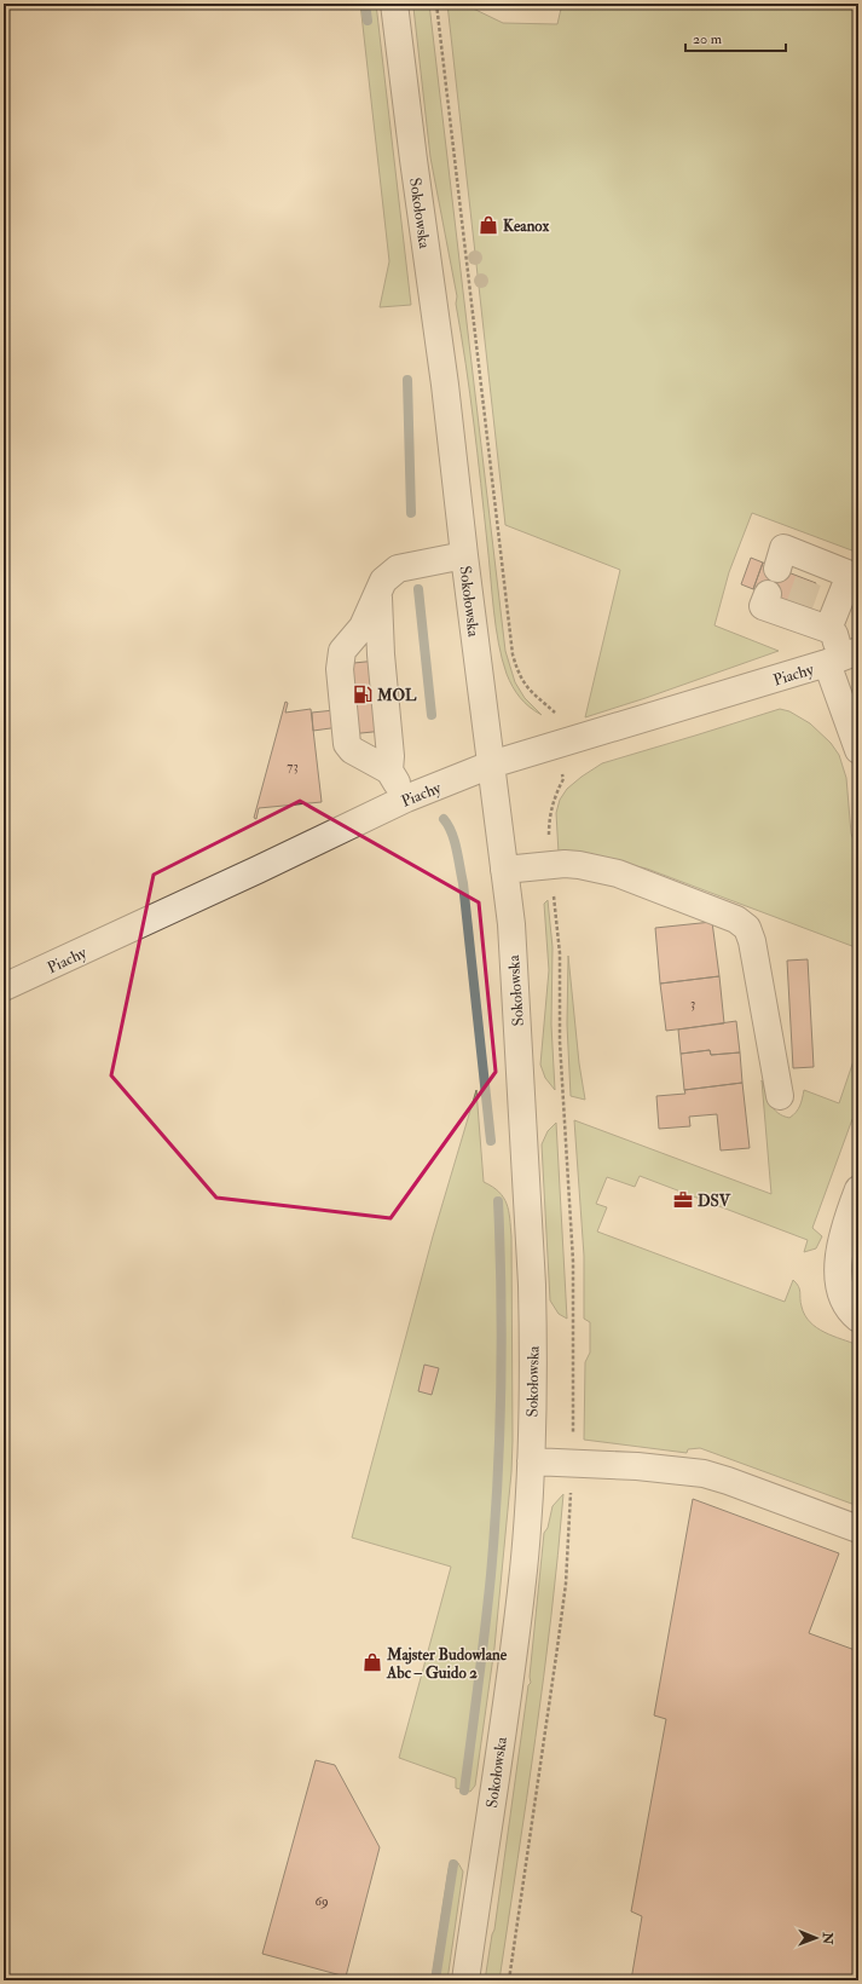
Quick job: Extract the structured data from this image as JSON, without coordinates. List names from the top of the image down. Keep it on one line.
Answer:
{"streets":{"street":["Sokołowska","Piachy"]},"crossings":[["Sokołowska","Piachy"]],"places":{"shop":["Keanox","Majster Budowlane Abc – Guido 2"],"fuel station":["MOL"],"office":["DSV"]},"house_numbers":["73","3","69"],"scale_bar":"20 m","north":"right"}
